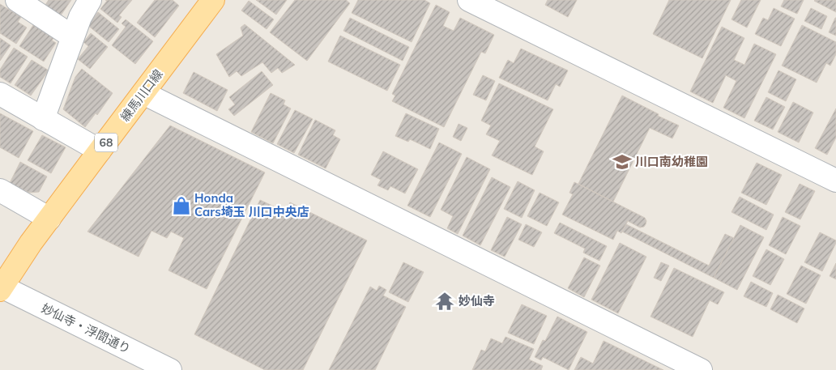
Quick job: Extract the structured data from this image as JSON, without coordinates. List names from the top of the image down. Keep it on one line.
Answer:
{"streets":{"main road":["練馬川口線","68"],"street":["妙仙寺・浮間通り"]},"crossings":[["練馬川口線","妙仙寺・浮間通り"]],"places":{"school or university":["川口南幼稚園"],"shop":["Honda Cars埼玉 川口中央店"],"temple":["妙仙寺"]}}
